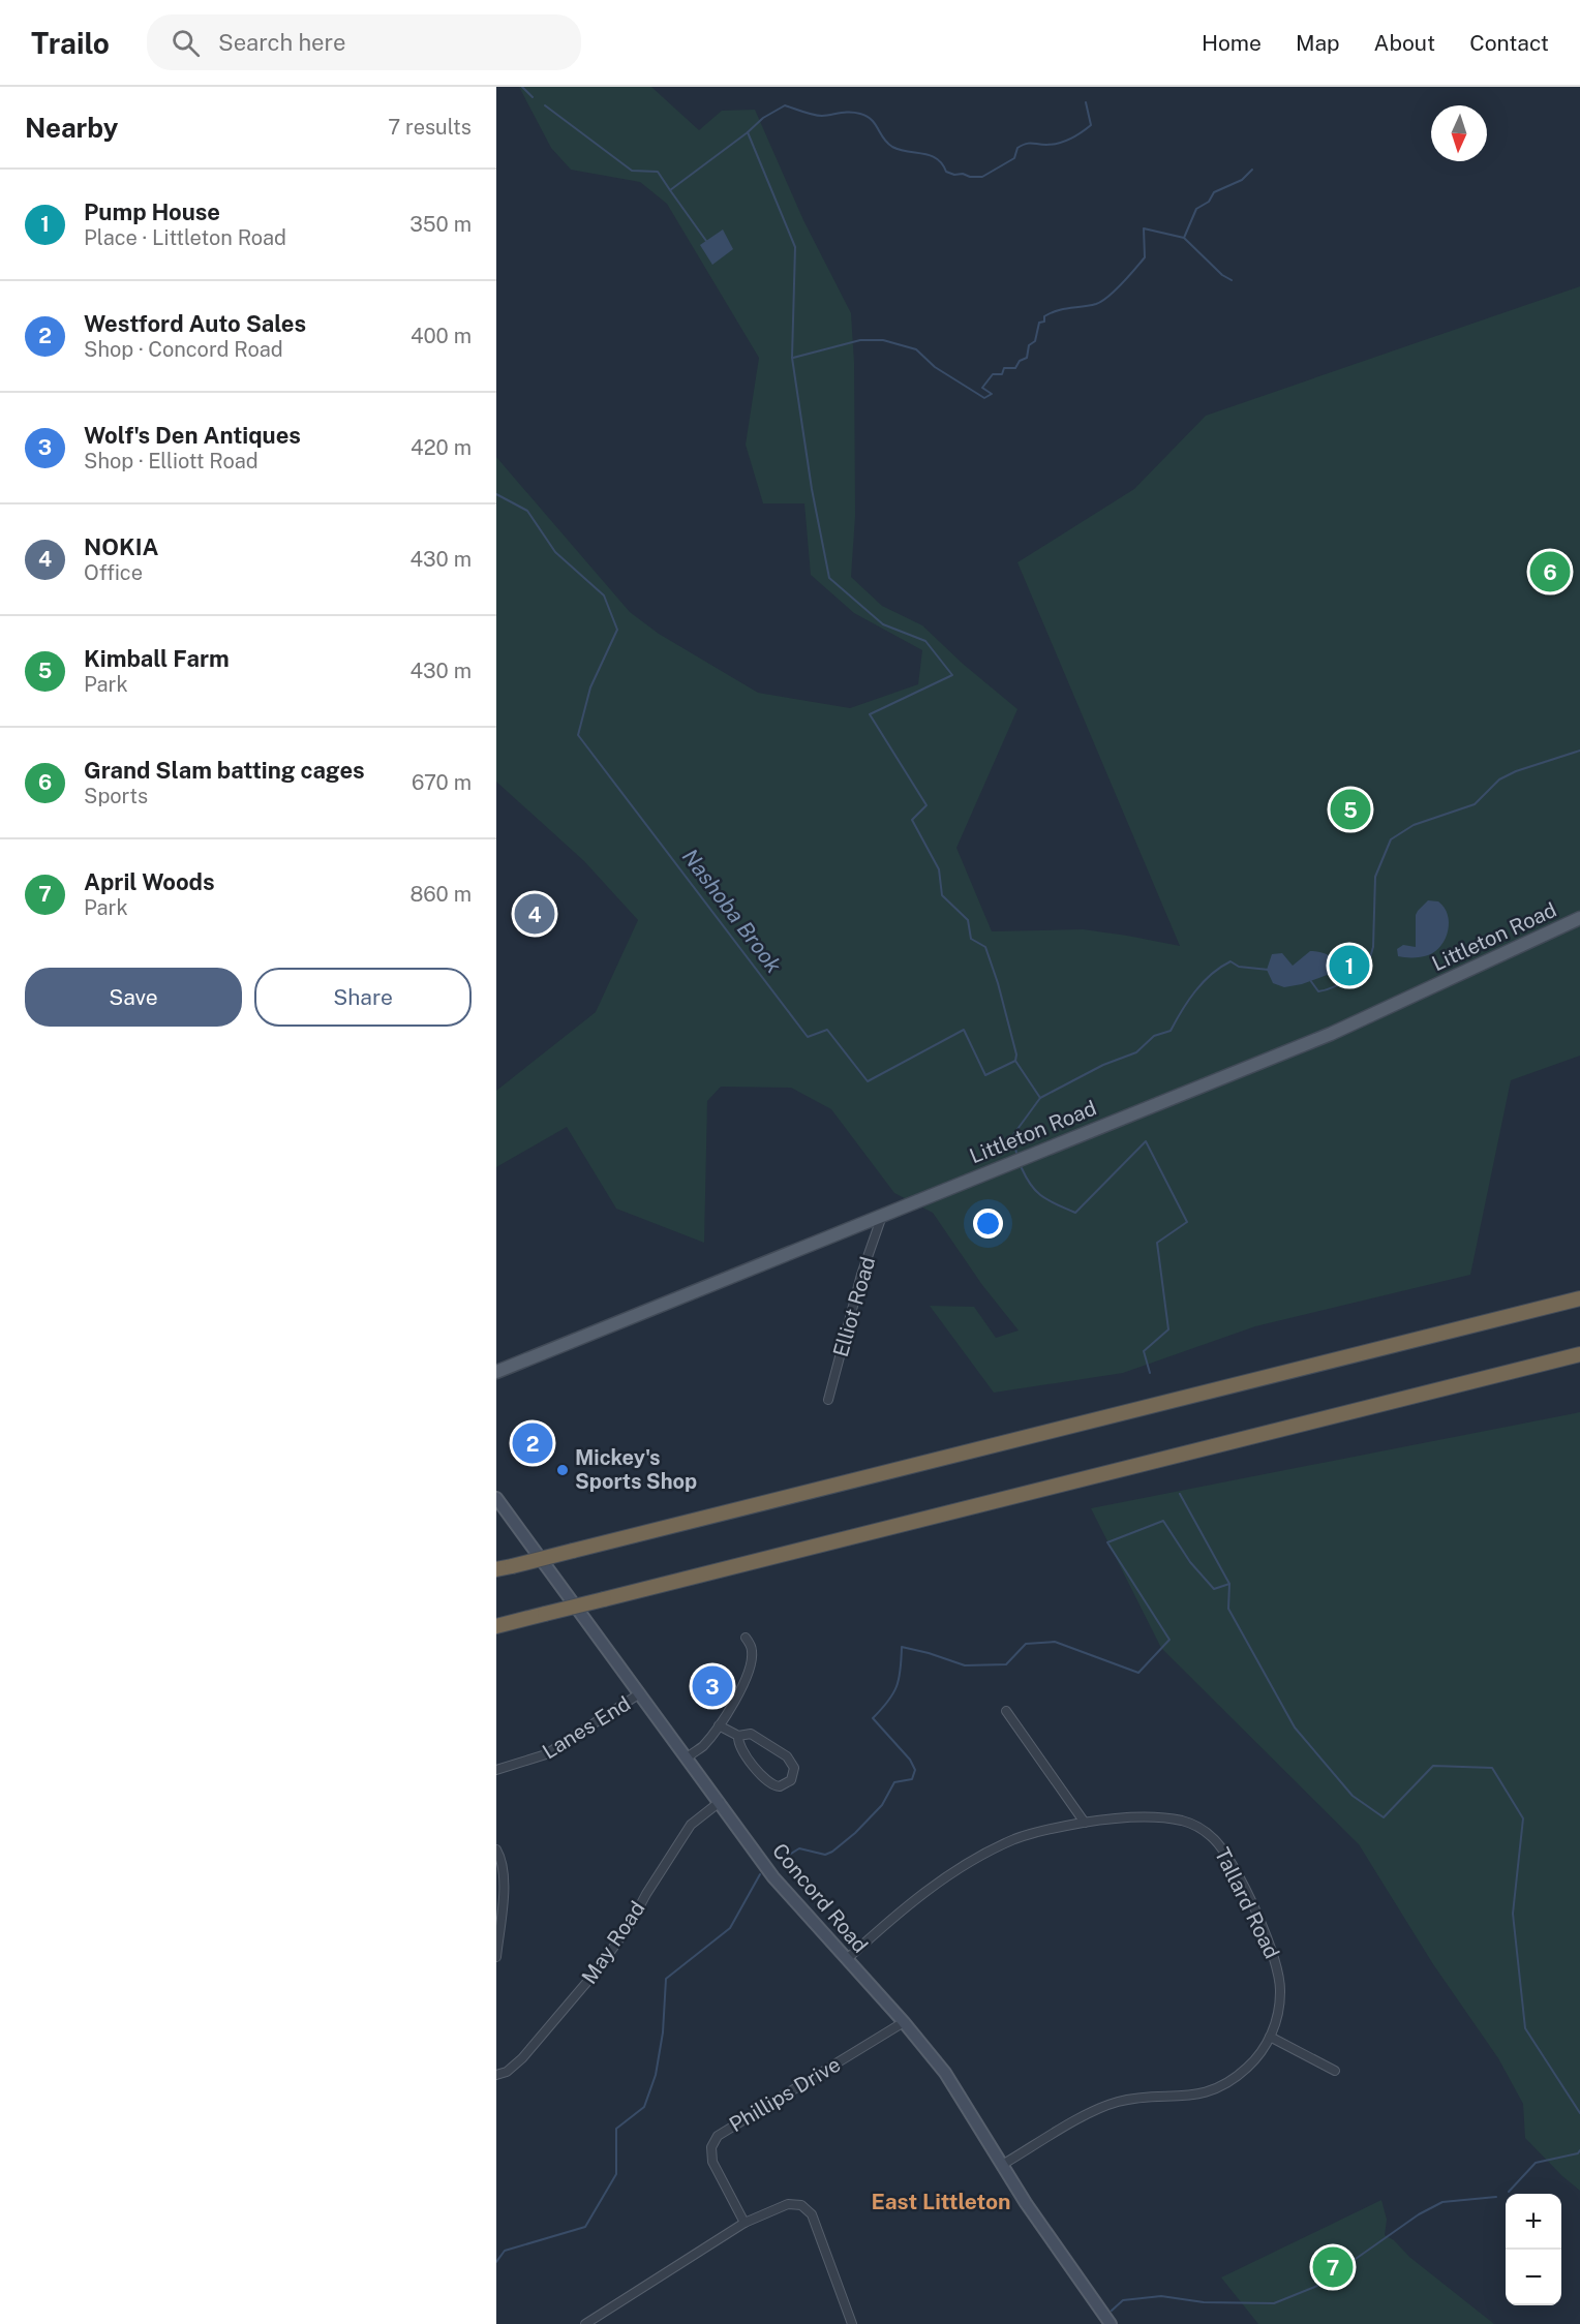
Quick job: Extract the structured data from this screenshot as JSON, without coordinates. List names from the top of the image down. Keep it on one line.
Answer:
{"streets":{"main road":["Littleton Road","Concord Road"],"street":["Elliot Road","Lanes End","Tallard Road","May Road","Phillips Drive"]},"crossings":[["Littleton Road","Elliot Road"],["Lanes End","Concord Road"],["Concord Road","Tallard Road"],["Concord Road","May Road"],["Concord Road","Phillips Drive"]],"districts":["East Littleton"],"water":["Nashoba Brook"],"places":["Mickey's Sports Shop"],"north":"bottom","page":{"header":"Trailo","search":"Search here","nav":["Home","Map","About","Contact"],"heading":["Nearby","7 results"],"list":[{"mark":"1","name":"Pump House","note":"Place · Littleton Road","value":"350 m"},{"mark":"2","name":"Westford Auto Sales","note":"Shop · Concord Road","value":"400 m"},{"mark":"3","name":"Wolf's Den Antiques","note":"Shop · Elliott Road","value":"420 m"},{"mark":"4","name":"NOKIA","note":"Office","value":"430 m"},{"mark":"5","name":"Kimball Farm","note":"Park","value":"430 m"},{"mark":"6","name":"Grand Slam batting cages","note":"Sports","value":"670 m"},{"mark":"7","name":"April Woods","note":"Park","value":"860 m"}],"pins":["6","5","4","1","2","3","7"],"buttons":["Save","Share"],"map_buttons":["+","−"]}}
